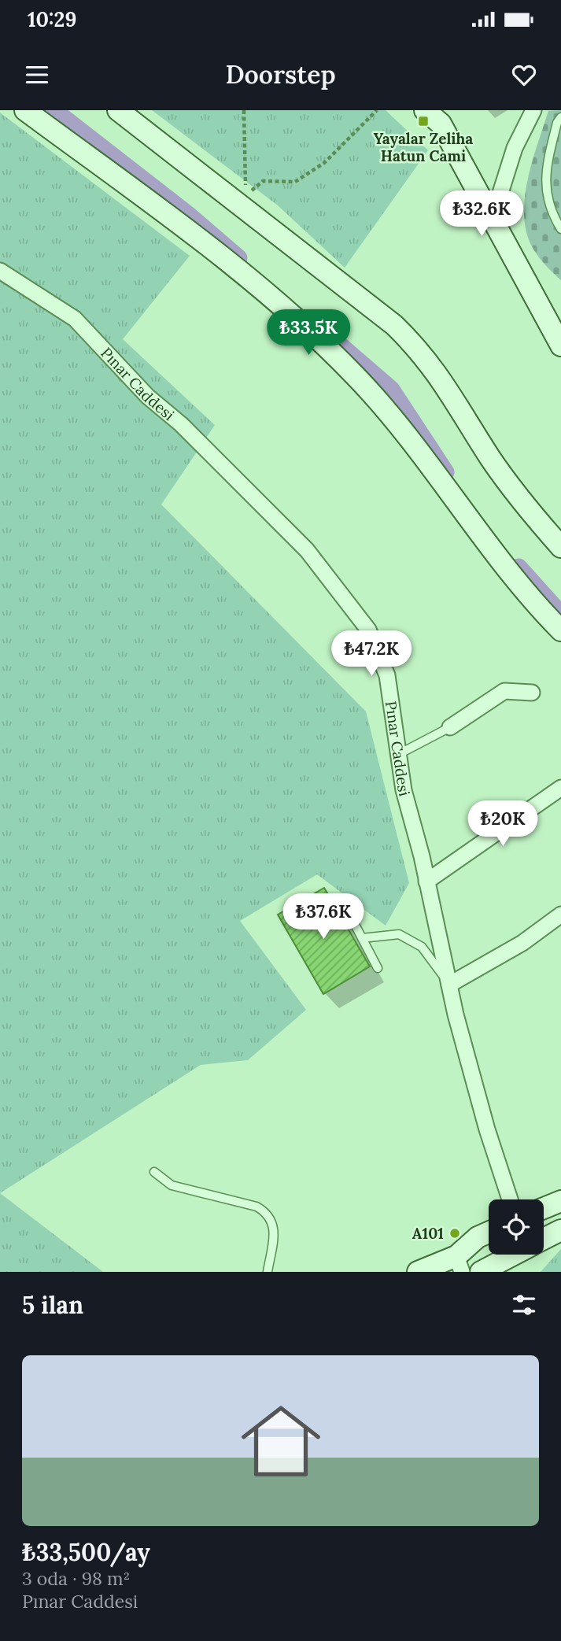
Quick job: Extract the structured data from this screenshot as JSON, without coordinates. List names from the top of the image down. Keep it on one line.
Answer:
{"streets":{"street":["Pınar Caddesi"]},"places":{"transit":["Yayalar Zeliha Hatun Cami"],"other":["A101"]},"page":{"status":"10:29","header":"Doorstep","price":["₺32.6K","₺33.5K","₺47.2K","₺20K","₺37.6K"],"heading":"5 ilan","list":[{"name":"₺33,500/ay","note":"3 oda · 98 m² · Pınar Caddesi"}]}}
